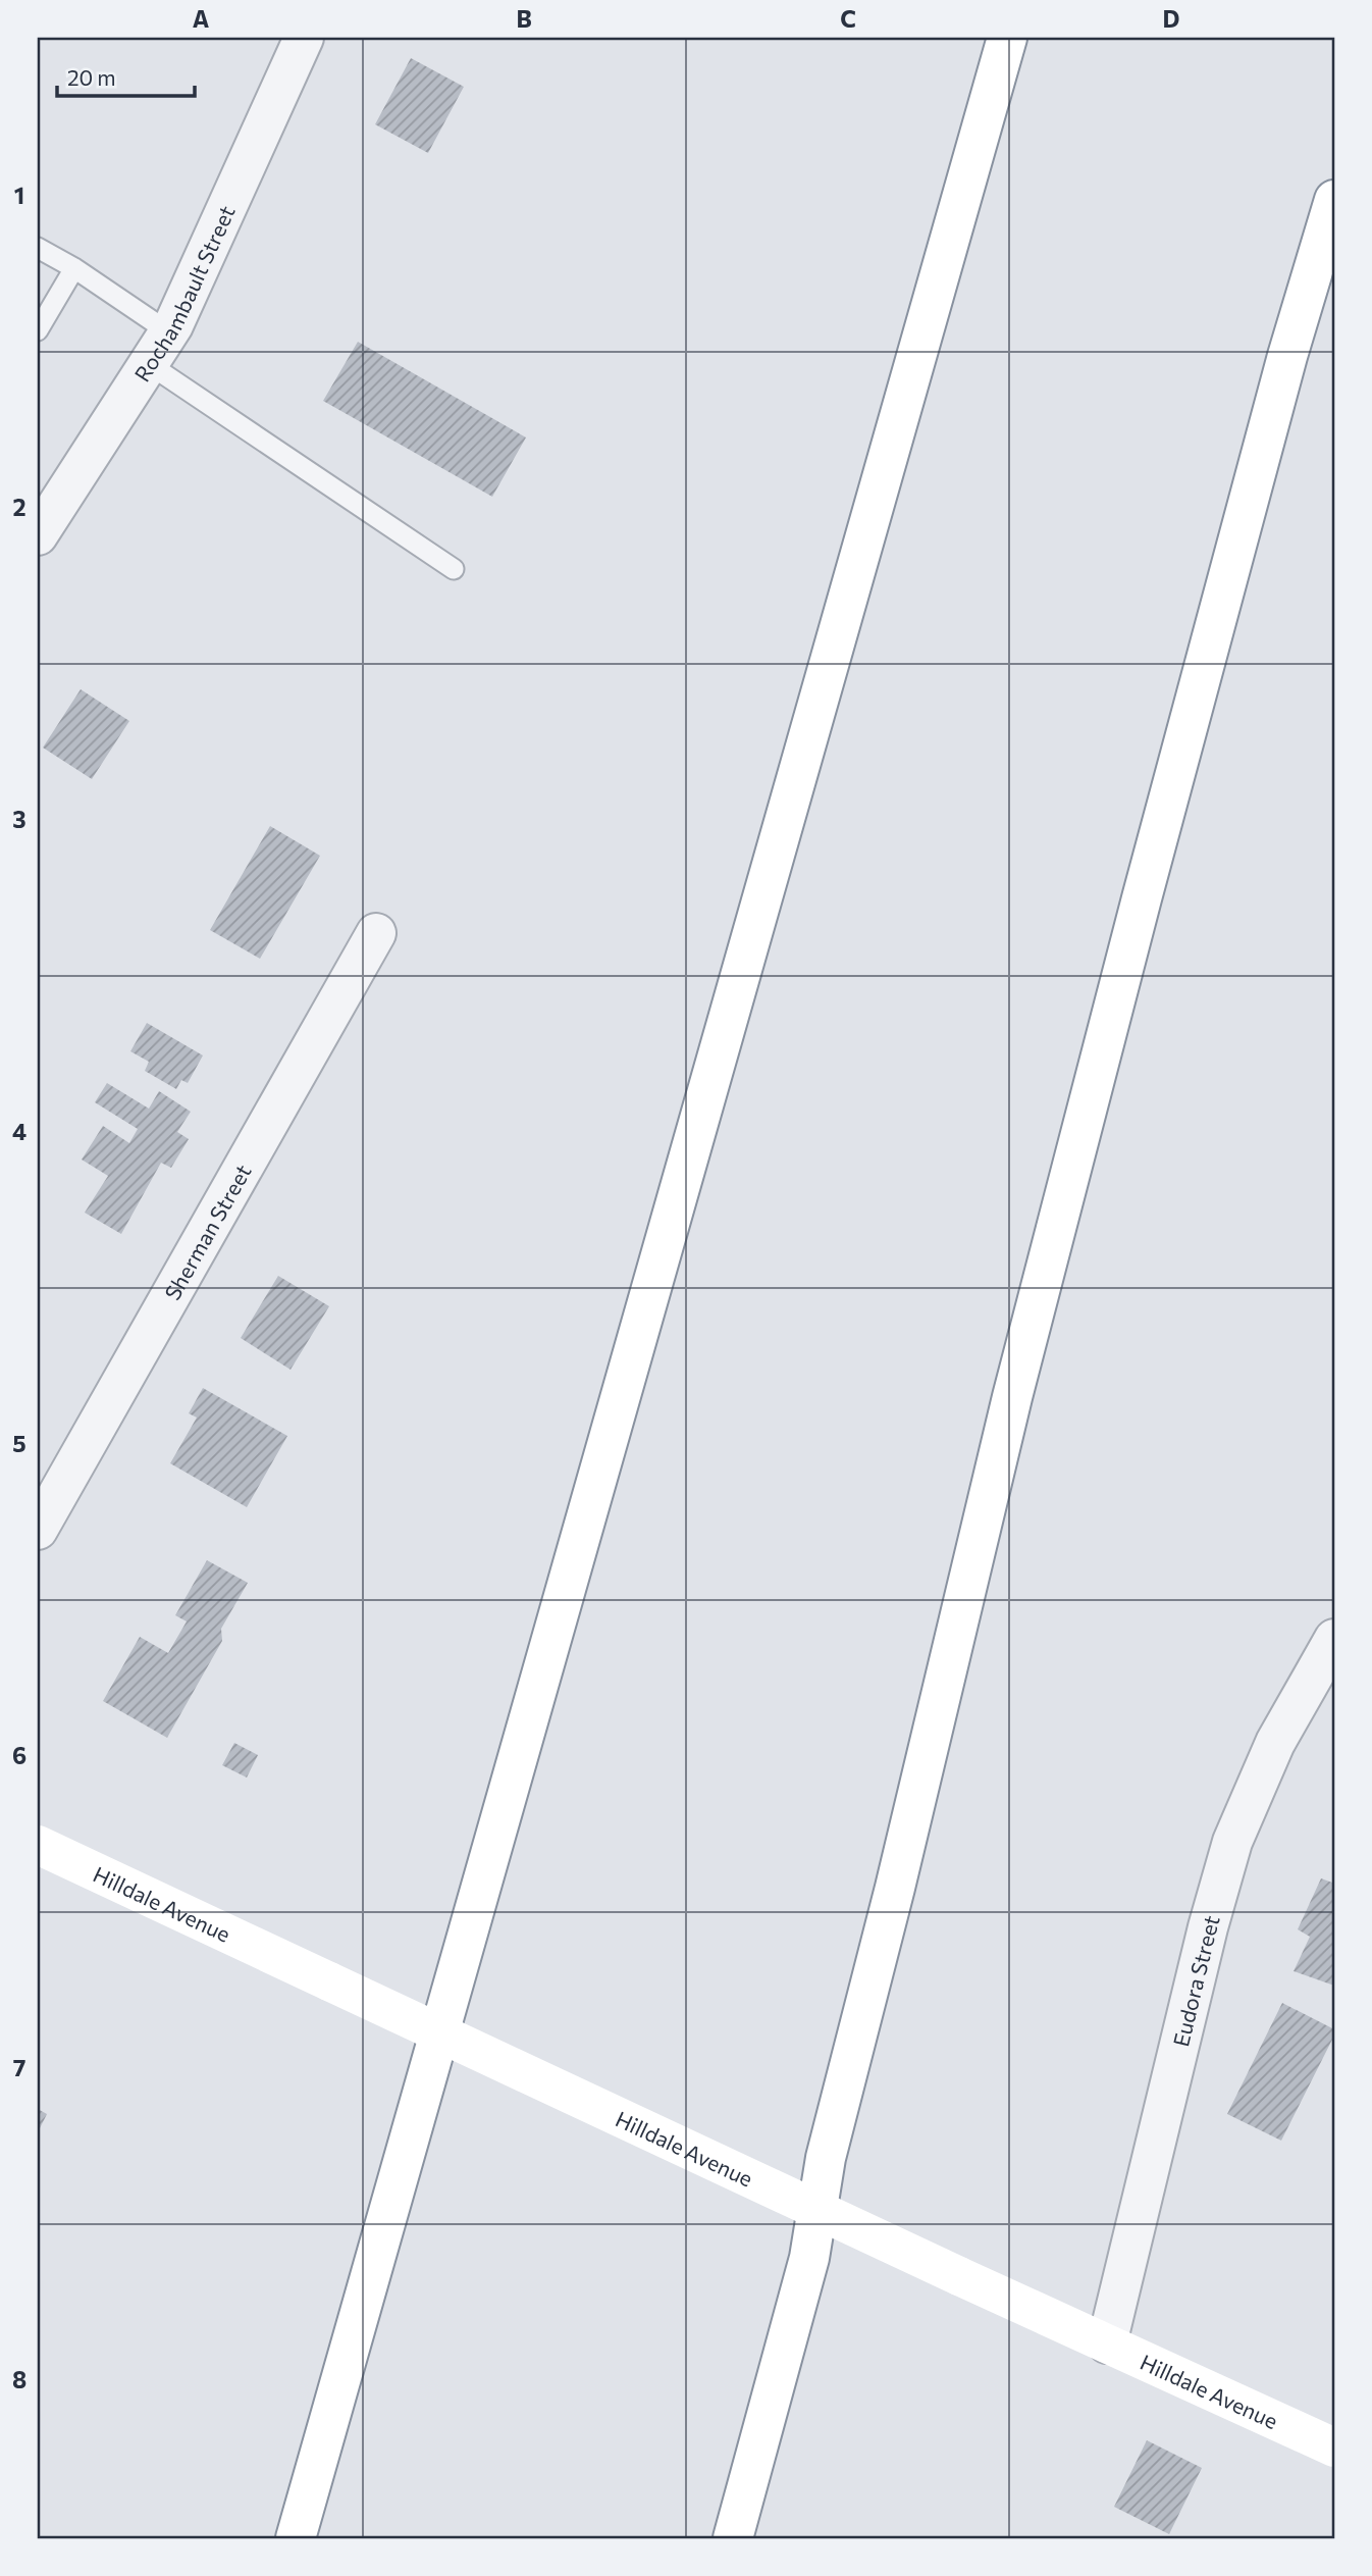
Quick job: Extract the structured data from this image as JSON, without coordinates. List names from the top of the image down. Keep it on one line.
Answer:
{"streets":{"main road":["Hilldale Avenue"],"street":["Rochambault Street","Sherman Street","Eudora Street"]},"crossings":[["Hilldale Avenue","Eudora Street"]],"scale_bar":"20 m","grid":{"columns":["A","B","C","D"],"rows":["1","2","3","4","5","6","7","8"]}}
